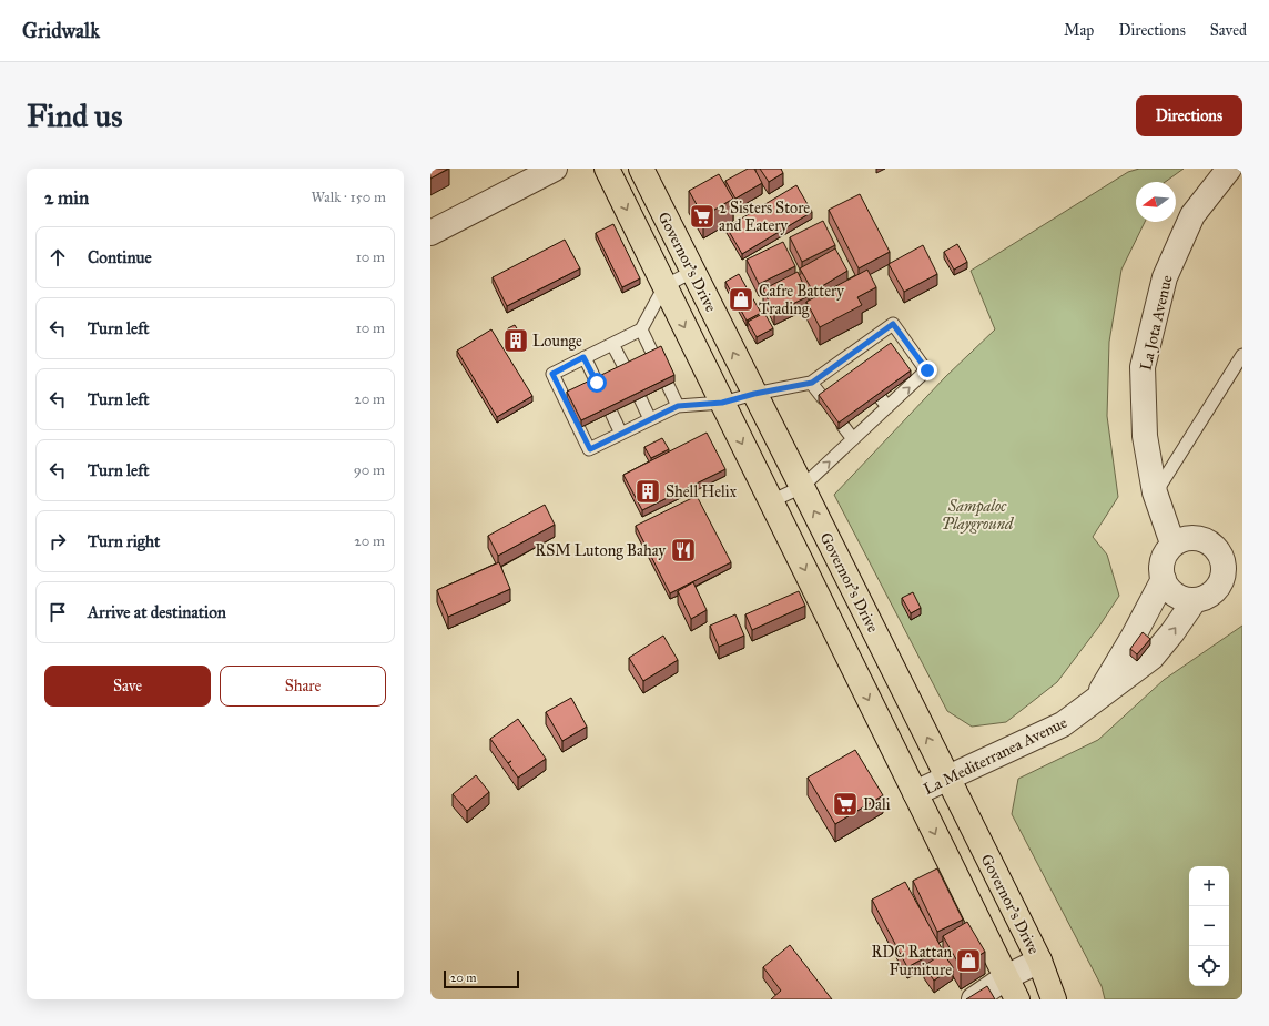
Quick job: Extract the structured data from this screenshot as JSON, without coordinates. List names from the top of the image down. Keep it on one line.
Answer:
{"streets":{"highway":["Governor's Drive"],"street":["La Jota Avenue","La Mediterranea Avenue"]},"crossings":[["Governor's Drive","La Mediterranea Avenue"],["La Jota Avenue","La Mediterranea Avenue"]],"parks":["Sampaloc Playground"],"places":{"supermarket":["2 Sisters Store and Eatery","Dali"],"shop":["Cafre Battery Trading","RDC Rattan Furniture"],"building":["Lounge","Shell Helix"],"restaurant":["RSM Lutong Bahay"]},"scale_bar":"20 m","north":"left","page":{"header":"Gridwalk","nav":["Map","Directions","Saved"],"buttons":["Directions",["Save","Share"]],"title":"Find us","heading":["2 min","Walk · 150 m"],"list":[["Continue","10 m"],["Turn left","10 m"],["Turn left","20 m"],["Turn left","90 m"],["Turn right","20 m"],"Arrive at destination"],"map_buttons":["+","−"],"scale":"20 m"}}
